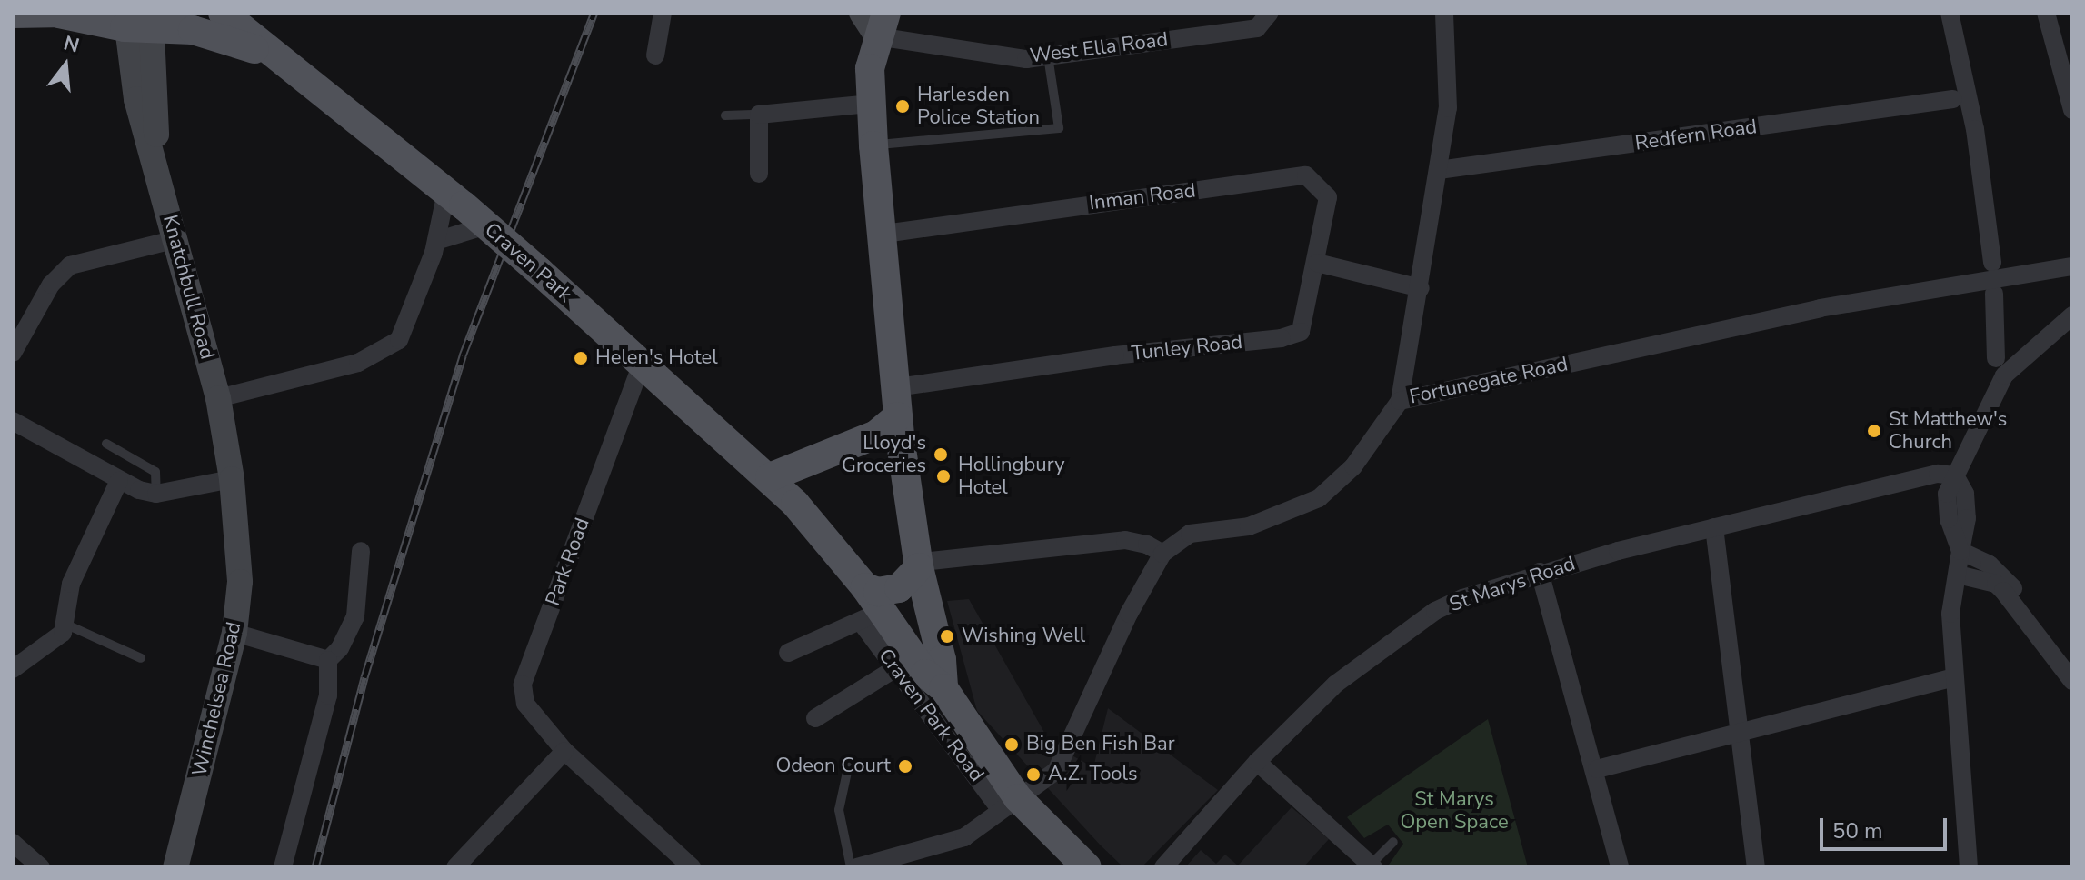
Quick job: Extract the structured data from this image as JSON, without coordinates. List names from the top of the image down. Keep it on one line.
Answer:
{"streets":{"main road":["Craven Park","Craven Park Road"],"street":["West Ella Road","Redfern Road","Inman Road","Knatchbull Road","Tunley Road","Fortunegate Road","Park Road","St Marys Road","Winchelsea Road"]},"crossings":[["Inman Road","Tunley Road"],["Craven Park","Knatchbull Road"],["Craven Park","Park Road"],["Craven Park","Craven Park Road"],["Knatchbull Road","Winchelsea Road"]],"parks":["St Marys Open Space"],"places":["Harlesden Police Station","Helen's Hotel","St Matthew's Church","Lloyd's Groceries","Hollingbury Hotel","Wishing Well","Big Ben Fish Bar","Odeon Court","A.Z. Tools"],"scale_bar":"50 m","north":"top"}
